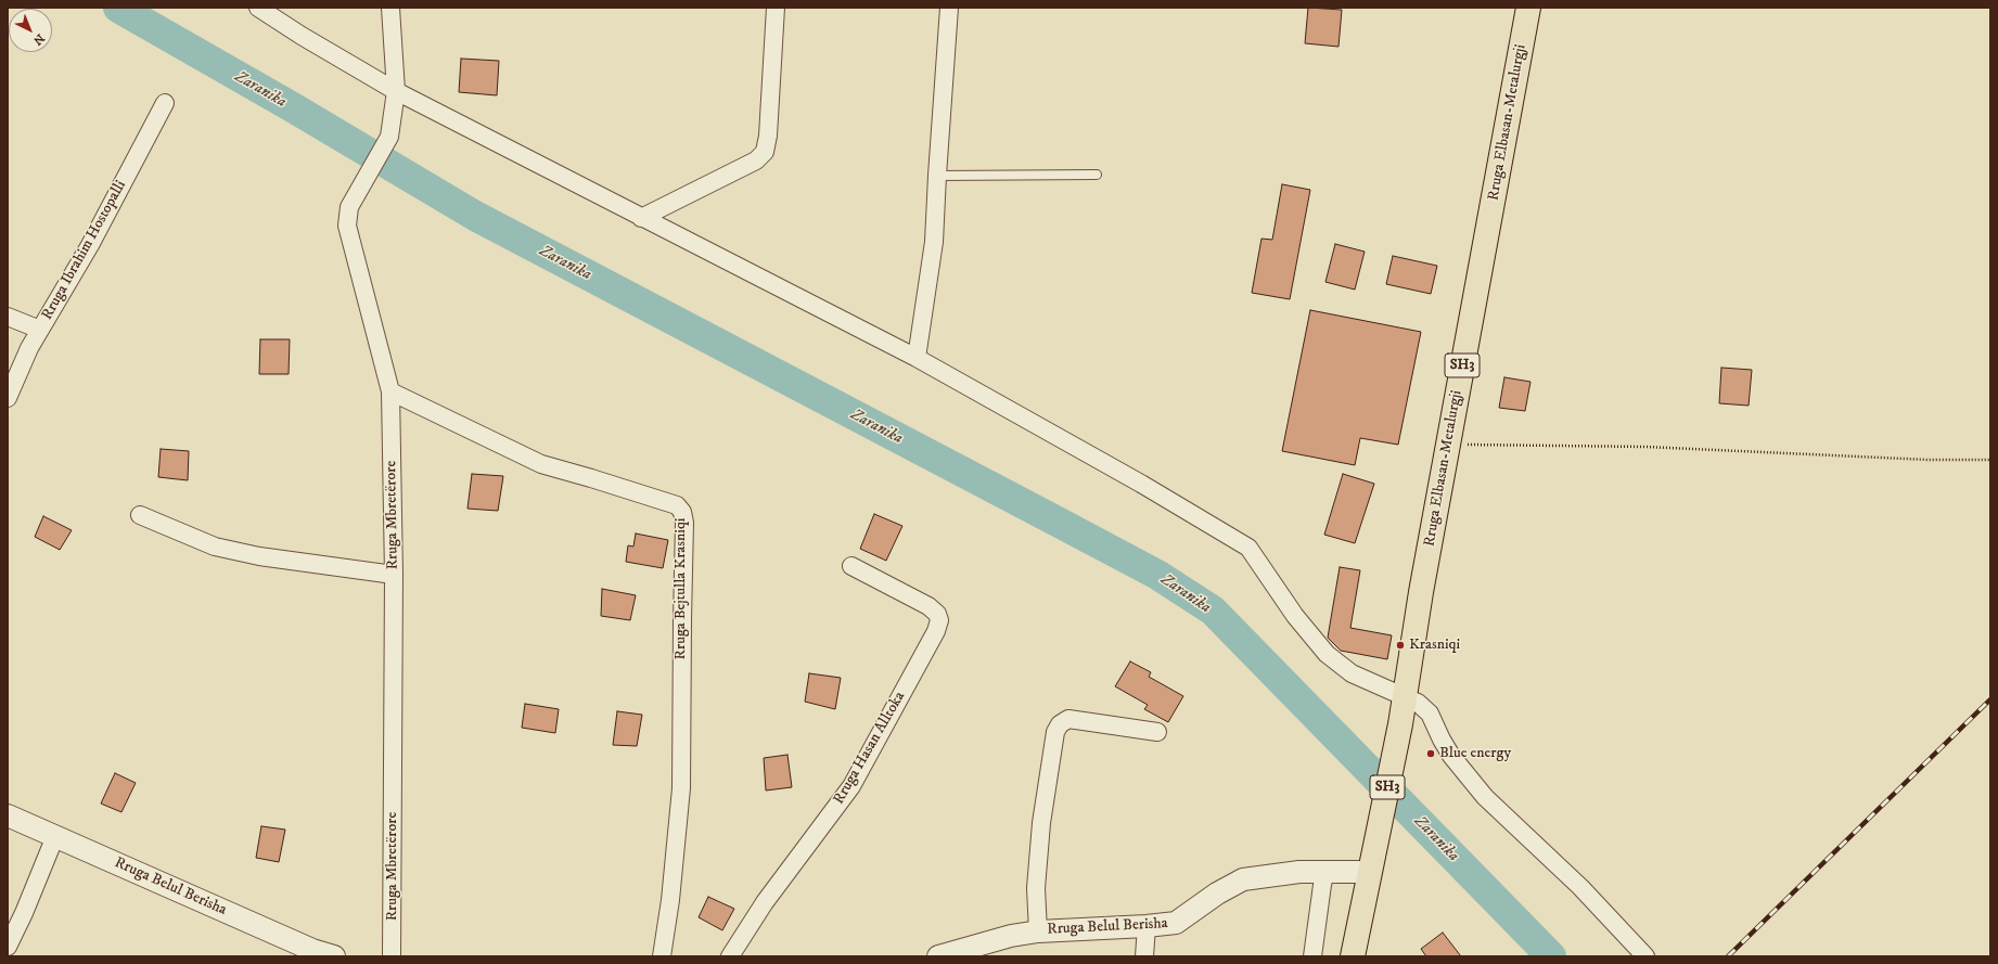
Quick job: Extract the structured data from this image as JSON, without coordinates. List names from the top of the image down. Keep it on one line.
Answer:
{"streets":{"main road":["Rruga Elbasan-Metalurgji","SH3"],"street":["Rruga Ibrahim Hostopalli","Rruga Mbretërore","Rruga Bejtulla Krasniqi","Rruga Hasan Alltoka","Rruga Belul Berisha"]},"crossings":[["Rruga Elbasan-Metalurgji","SH3"],["Rruga Elbasan-Metalurgji","Rruga Belul Berisha"],["SH3","Rruga Belul Berisha"],["Rruga Mbretërore","Rruga Bejtulla Krasniqi"]],"water":["Zaranika"],"places":["Krasniqi","Blue energy"],"north":"bottom right"}
